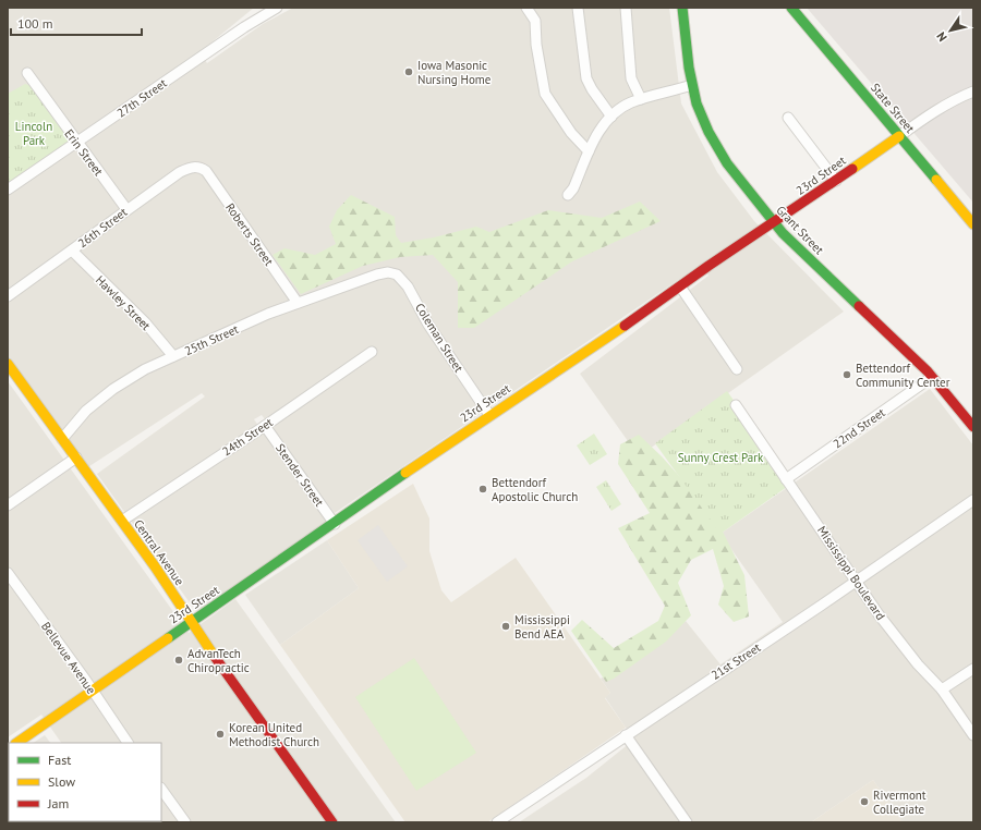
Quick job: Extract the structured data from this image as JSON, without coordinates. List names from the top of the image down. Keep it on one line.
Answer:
{"streets":{"street":["27th Street","State Street","Erin Street","23rd Street","26th Street","Grant Street","Roberts Street","Hawley Street","Coleman Street","25th Street","22nd Street","24th Street","Stender Street","Central Avenue","Mississippi Boulevard","Bellevue Avenue","21st Street"]},"crossings":[["27th Street","Erin Street"],["State Street","23rd Street"],["Erin Street","26th Street"],["23rd Street","Grant Street"],["23rd Street","Coleman Street"],["23rd Street","Stender Street"],["23rd Street","Central Avenue"],["23rd Street","Bellevue Avenue"],["26th Street","Roberts Street"],["26th Street","Hawley Street"],["Grant Street","22nd Street"],["Roberts Street","25th Street"],["Hawley Street","25th Street"],["Coleman Street","25th Street"],["25th Street","Central Avenue"],["22nd Street","Mississippi Boulevard"],["24th Street","Stender Street"],["24th Street","Central Avenue"],["Mississippi Boulevard","21st Street"]],"parks":["Lincoln Park","Sunny Crest Park"],"places":["Iowa Masonic Nursing Home","Bettendorf Community Center","Bettendorf Apostolic Church","Mississippi Bend AEA","AdvanTech Chiropractic","Korean United Methodist Church","Rivermont Collegiate"],"legend":["Fast","Slow","Jam"],"scale_bar":"100 m","north":"bottom left"}
